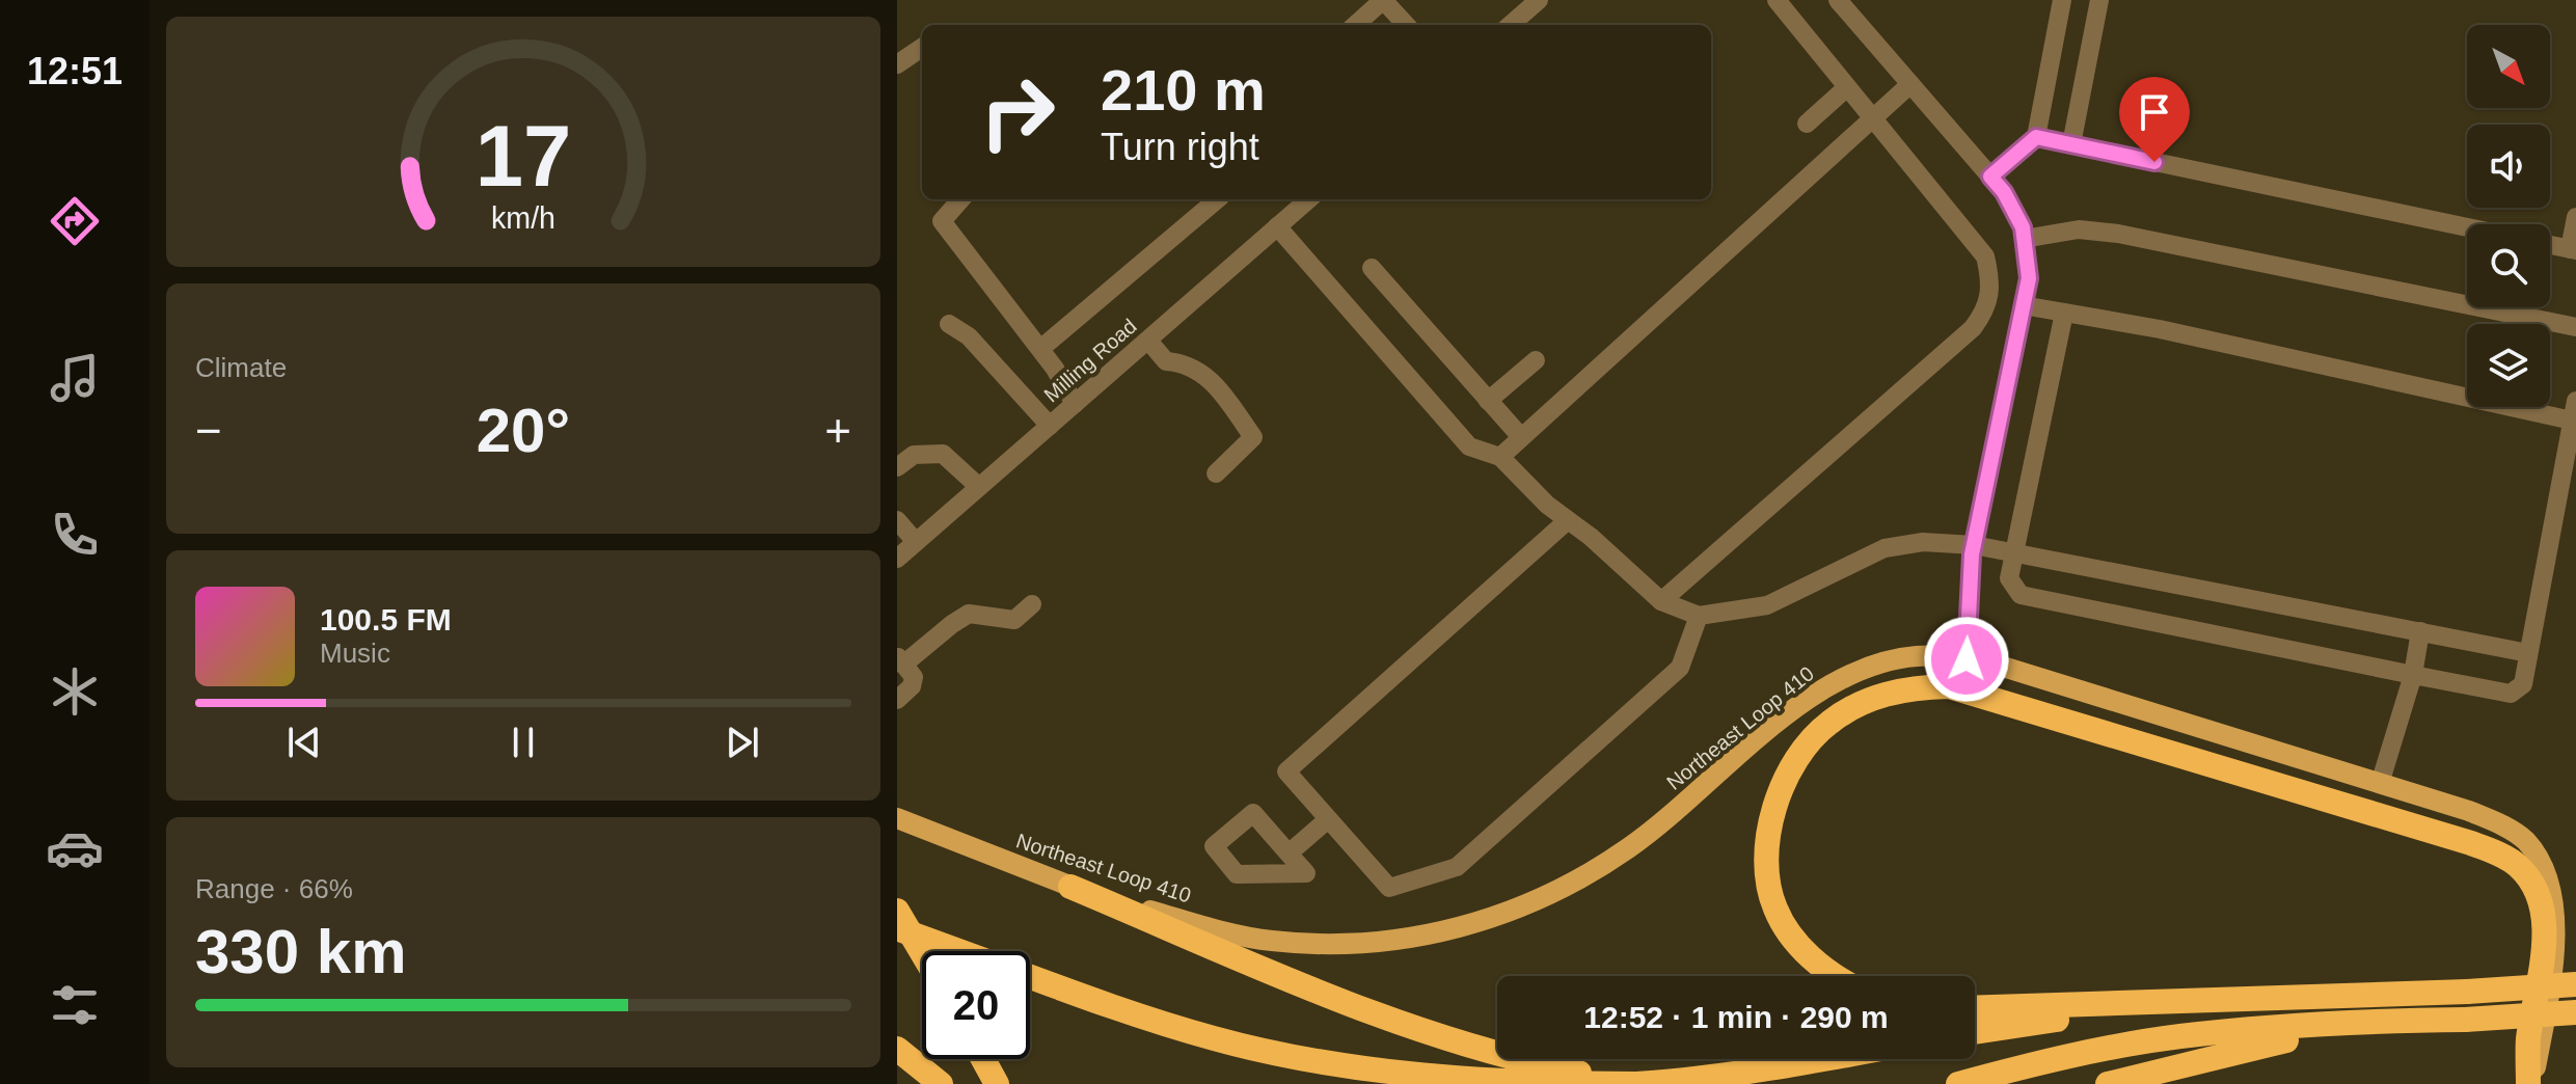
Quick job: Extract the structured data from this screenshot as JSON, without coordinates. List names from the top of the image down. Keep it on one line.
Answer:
{"streets":{"main road":["Northeast Loop 410"],"street":["Milling Road"]},"north":"bottom right","page":{"tabs":"12:51","turn":["210 m","Turn right"],"tile":["Climate",["Range · 66%","330 km"]],"heat":["−","20°","+"],"song":["100.5 FM","Music"],"limit":"20","trip":"12:52 · 1 min · 290 m","gauge":["17","km/h"]}}
